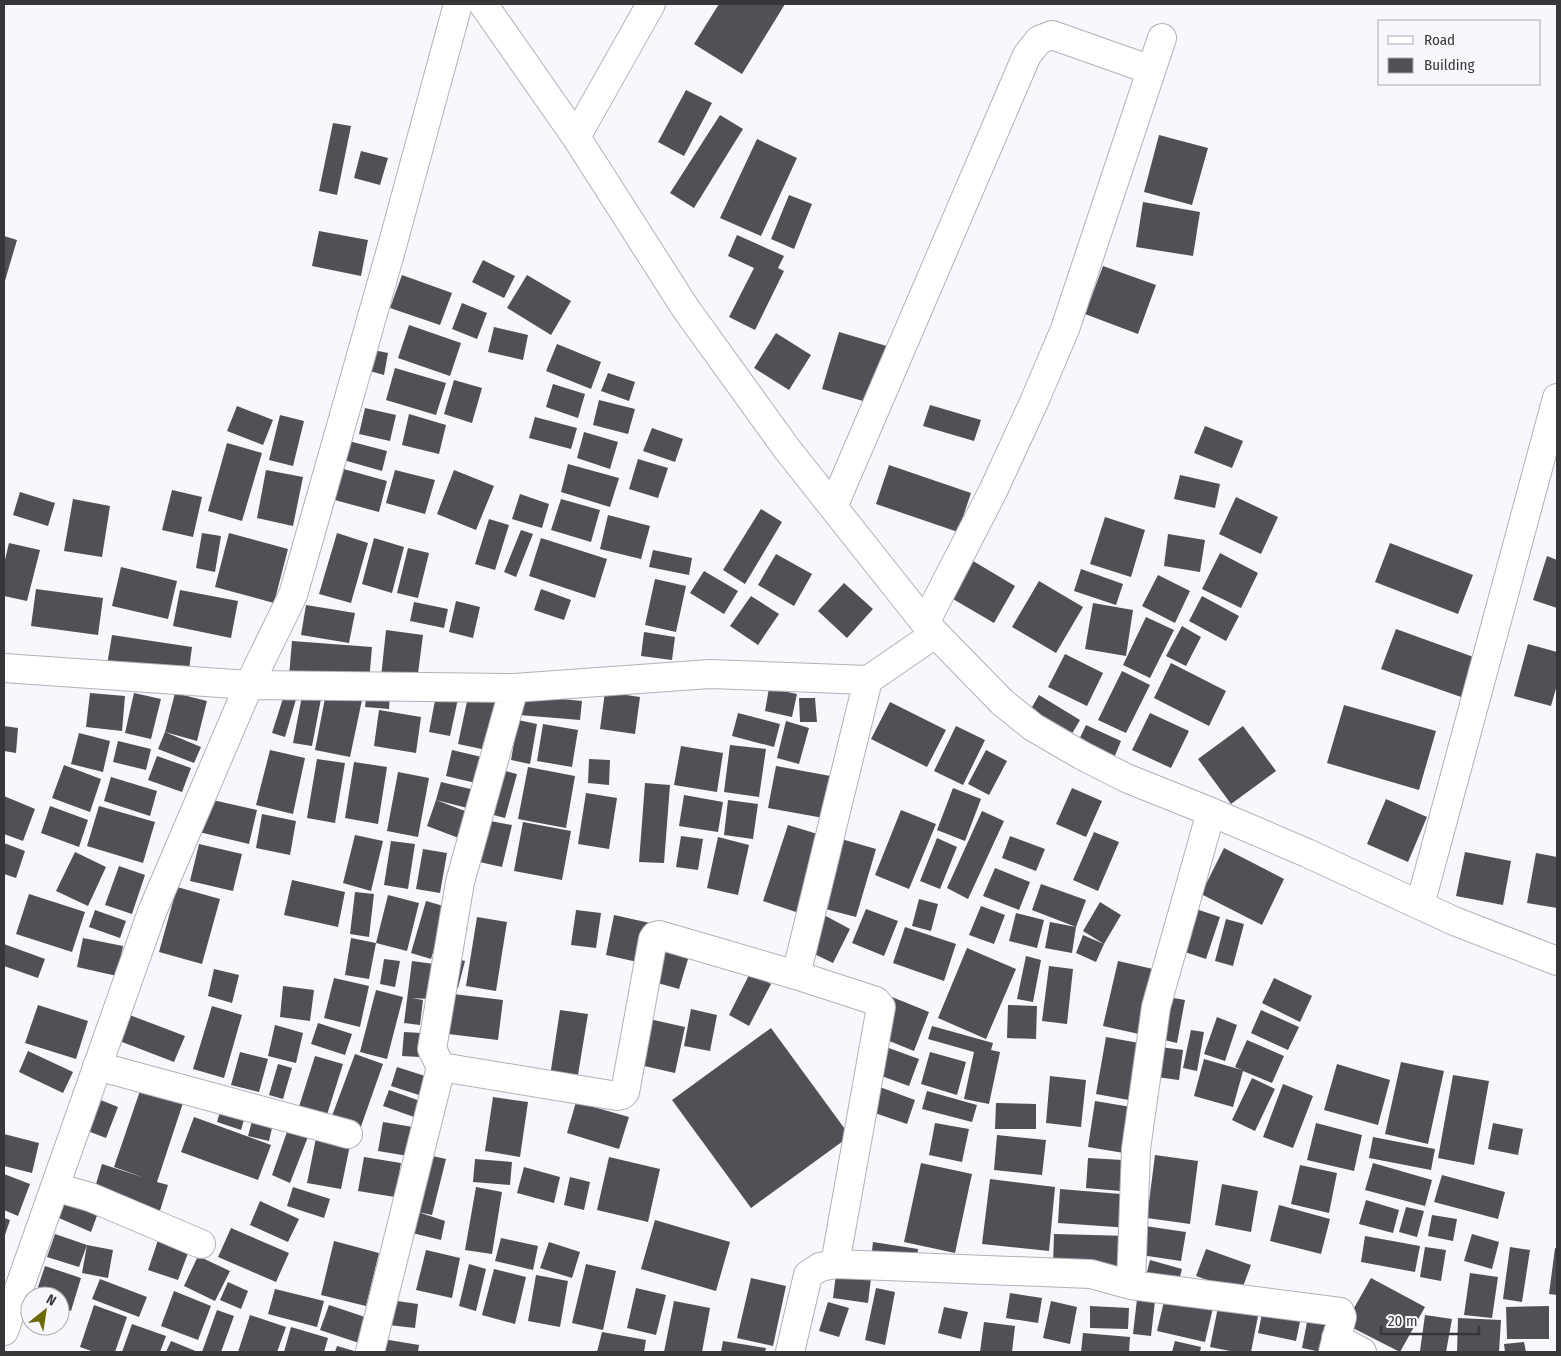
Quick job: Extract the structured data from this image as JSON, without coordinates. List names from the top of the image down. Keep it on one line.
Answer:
{"legend":["Road","Building"],"scale_bar":"20 m","north":"top right"}
